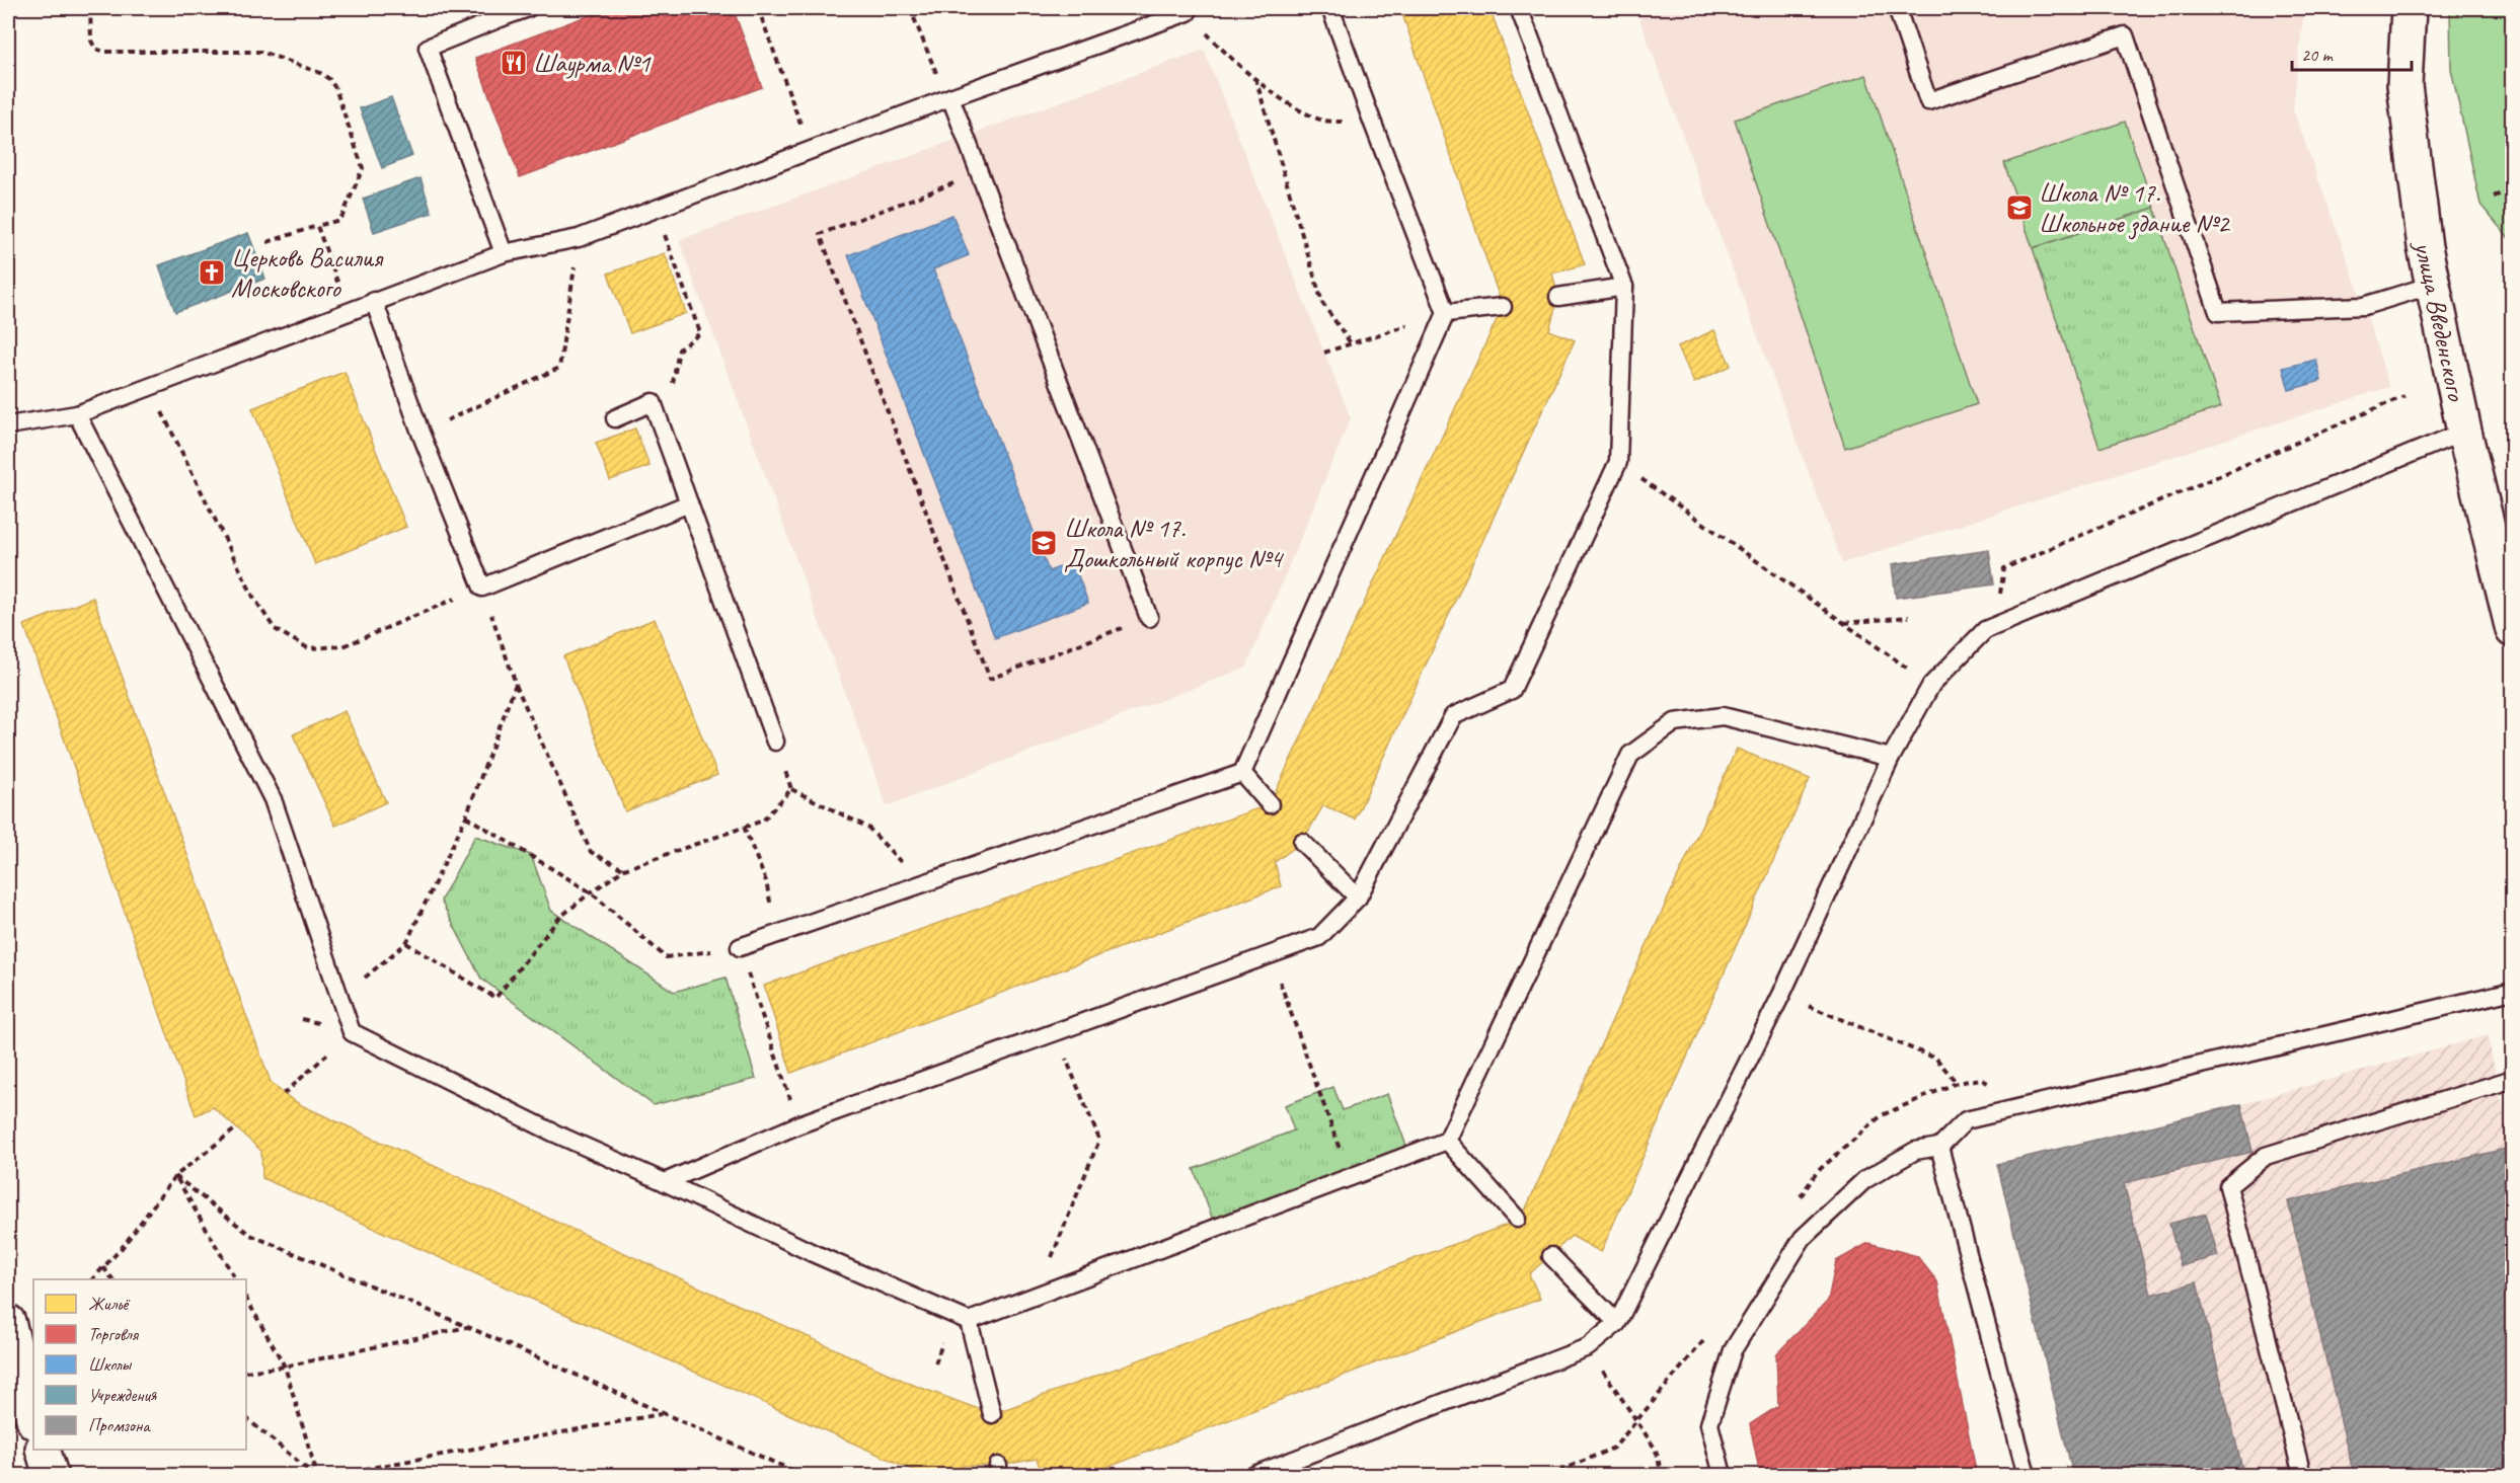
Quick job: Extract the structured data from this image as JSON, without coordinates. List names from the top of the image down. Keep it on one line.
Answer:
{"streets":{"street":["улица Введенского"]},"places":{"restaurant":["Шаурма №1"],"school or university":["Школа № 17. Школьное здание №2","Школа № 17. Дошкольный корпус №4"],"church":["Церковь Василия Московского"]},"legend":["Жильё","Торговля","Школы","Учреждения","Промзона"],"scale_bar":"20 m"}
